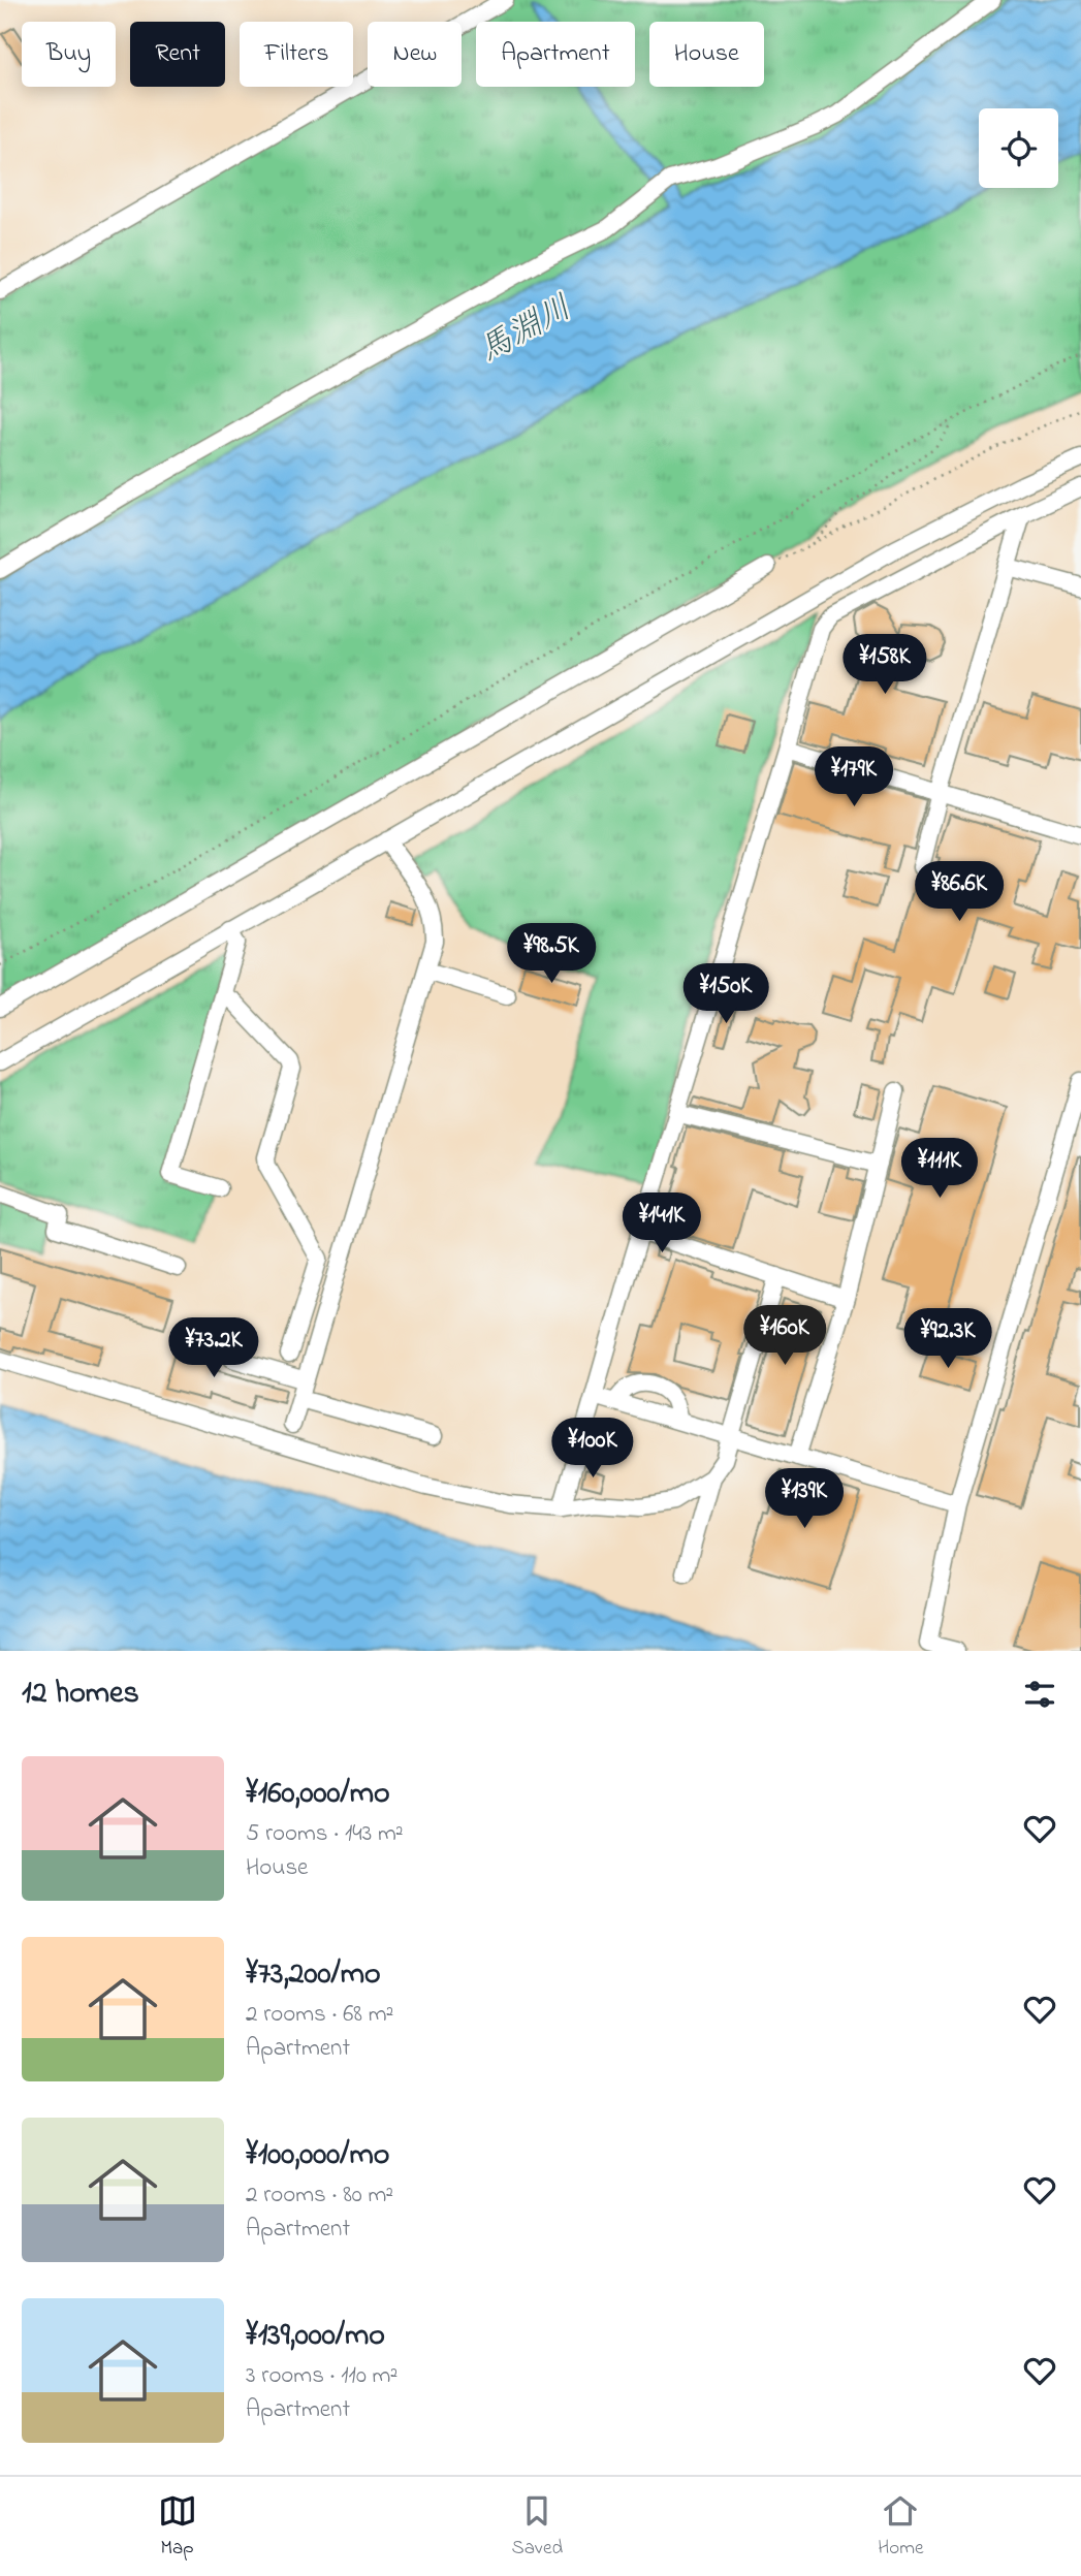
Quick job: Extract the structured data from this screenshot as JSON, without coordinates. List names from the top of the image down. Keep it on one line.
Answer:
{"water":["馬淵川"],"page":{"chip":["Buy","Rent","Filters","New","Apartment","House"],"price":["¥158K","¥179K","¥86.6K","¥98.5K","¥150K","¥111K","¥141K","¥160K","¥92.3K","¥73.2K","¥100K","¥139K"],"heading":"12 homes","list":[{"name":"¥160,000/mo","note":"5 rooms · 143 m² · House"},{"name":"¥73,200/mo","note":"2 rooms · 68 m² · Apartment"},{"name":"¥100,000/mo","note":"2 rooms · 80 m² · Apartment"},{"name":"¥139,000/mo","note":"3 rooms · 110 m² · Apartment"}],"tabs":["Map","Saved","Home"]}}
